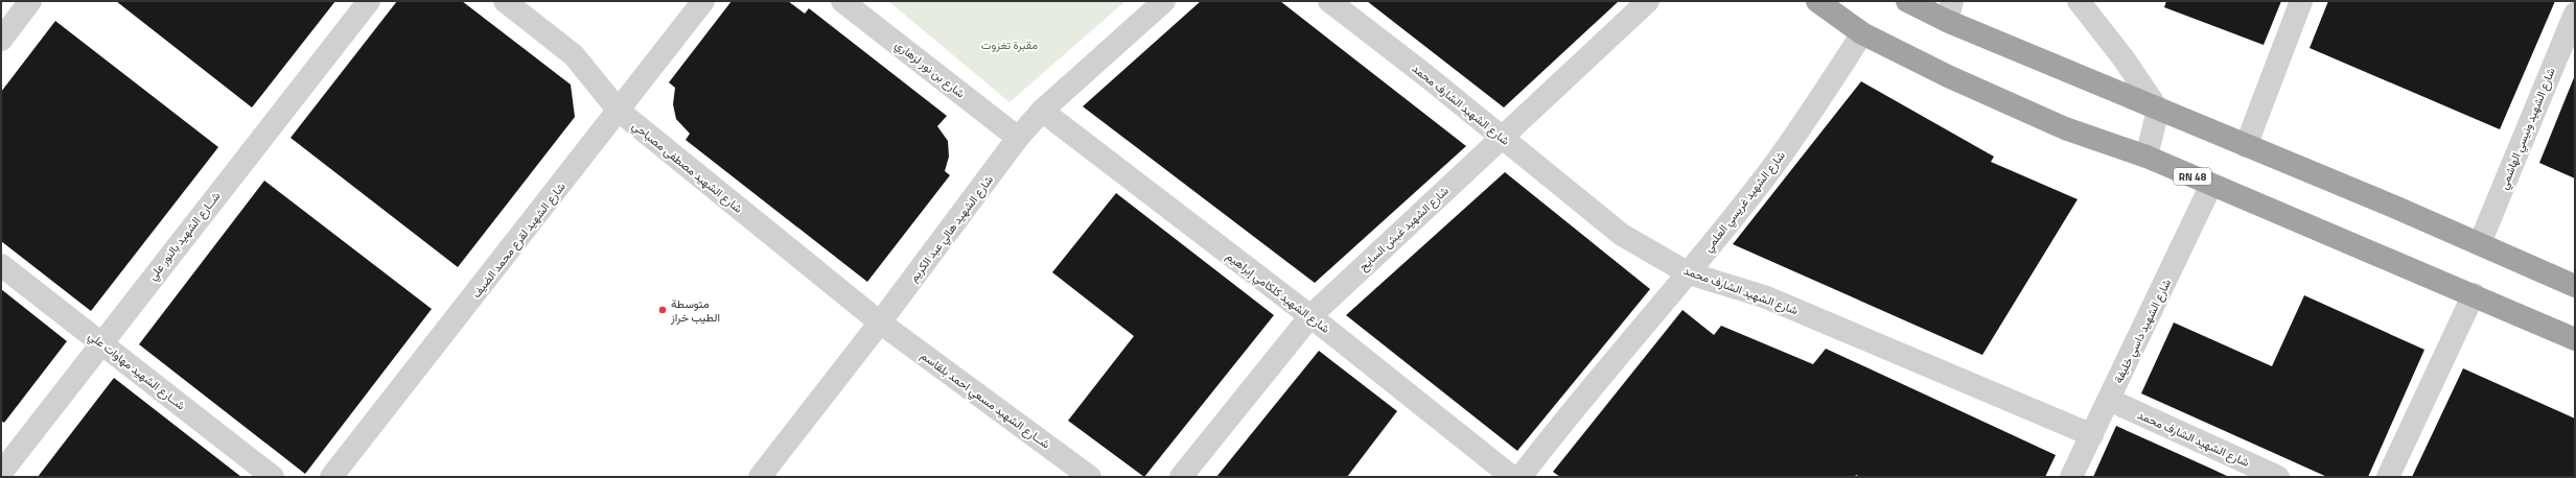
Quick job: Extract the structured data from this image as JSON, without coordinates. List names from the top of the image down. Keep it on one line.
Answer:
{"streets":{"highway":["RN 48"],"street":["شارع بن نور لزهاري","شارع الشهيد الشارف محمد","شارع الشهيد ونيسي الهاشمي","شارع الشهيد مصطفى مصباحي","شارع الشهيد غريسي العلمي","شارع الشهيد هالي عبد الكريم","شارع الشهيد غبش السايح","شــارع الشهيد بالنور علي","شارع الشهيد لقرع محمد الضيف","شارع الشهيد كلكامي إبراهيم","شارع الشهيد داسي خليفة","شــارع الشهيد مهاوات علي","شــارع الشهيد مسعي احمد بلقاسم"]},"crossings":[["شارع بن نور لزهاري","شارع الشهيد هالي عبد الكريم"],["شارع الشهيد الشارف محمد","شارع الشهيد غريسي العلمي"],["شارع الشهيد الشارف محمد","شارع الشهيد غبش السايح"],["شارع الشهيد الشارف محمد","شارع الشهيد داسي خليفة"],["شارع الشهيد مصطفى مصباحي","شارع الشهيد هالي عبد الكريم"],["شارع الشهيد مصطفى مصباحي","شارع الشهيد لقرع محمد الضيف"],["شارع الشهيد مصطفى مصباحي","شــارع الشهيد مسعي احمد بلقاسم"],["RN 48","شارع الشهيد غريسي العلمي"],["RN 48","شارع الشهيد داسي خليفة"],["شارع الشهيد هالي عبد الكريم","شارع الشهيد كلكامي إبراهيم"],["شارع الشهيد هالي عبد الكريم","شــارع الشهيد مسعي احمد بلقاسم"],["شارع الشهيد غبش السايح","شارع الشهيد كلكامي إبراهيم"],["شــارع الشهيد بالنور علي","شــارع الشهيد مهاوات علي"]],"parks":["مقبرة تغزوت"],"places":["متوسطة الطيب خراز"]}
